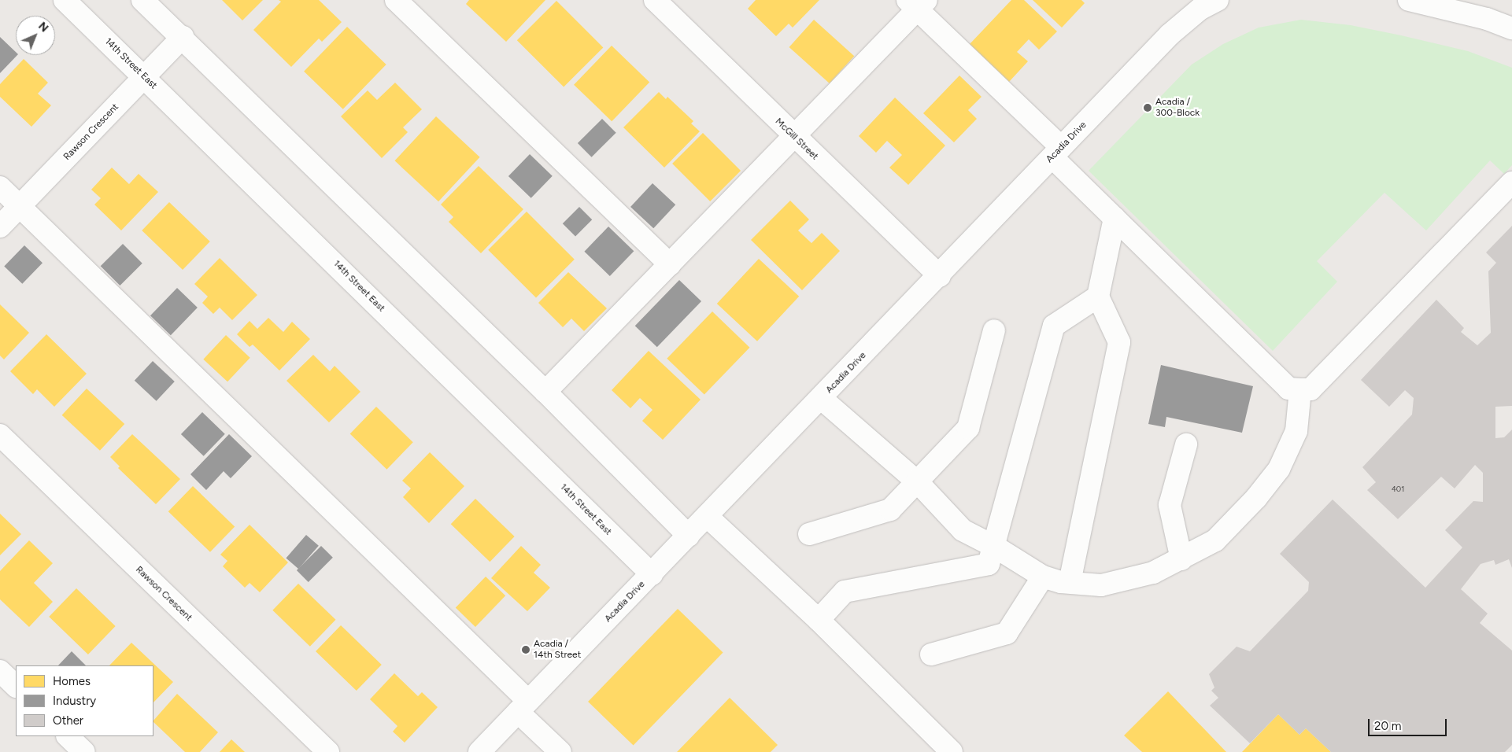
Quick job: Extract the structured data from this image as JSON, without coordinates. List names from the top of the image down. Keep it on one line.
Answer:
{"streets":{"street":["14th Street East","Rawson Crescent","McGill Street","Acadia Drive"]},"crossings":[["14th Street East","Rawson Crescent"],["14th Street East","Acadia Drive"],["McGill Street","Acadia Drive"]],"places":["Acadia / 300-Block","Acadia / 14th Street"],"house_numbers":["401"],"legend":["Homes","Industry","Other"],"scale_bar":"20 m","north":"top right"}
